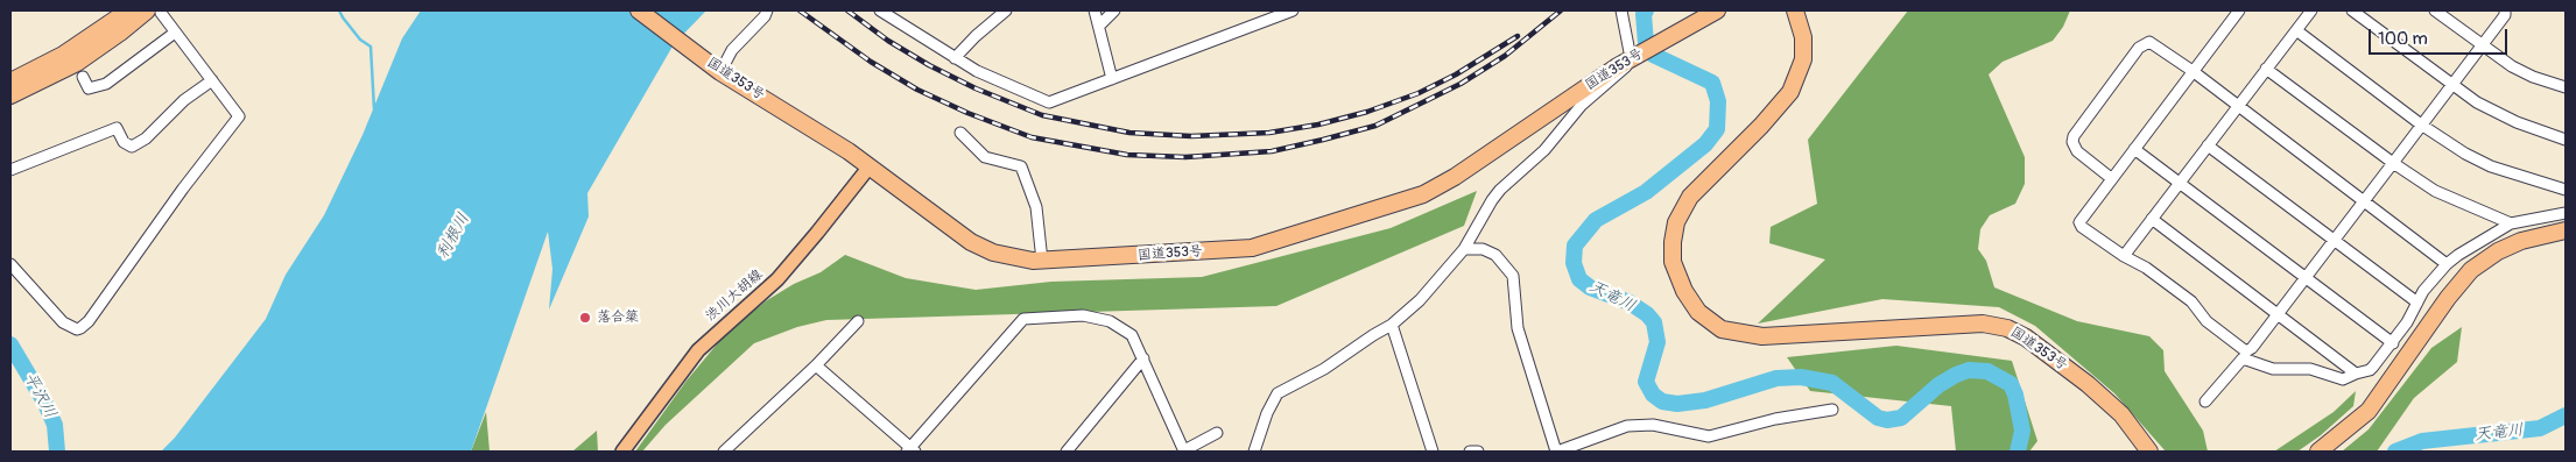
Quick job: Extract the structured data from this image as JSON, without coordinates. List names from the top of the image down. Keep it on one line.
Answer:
{"streets":{"highway":["国道353号"],"main road":["渋川大胡線"]},"crossings":[["国道353号","渋川大胡線"]],"water":["利根川","天竜川","平沢川"],"places":["落合簗"],"scale_bar":"100 m"}
